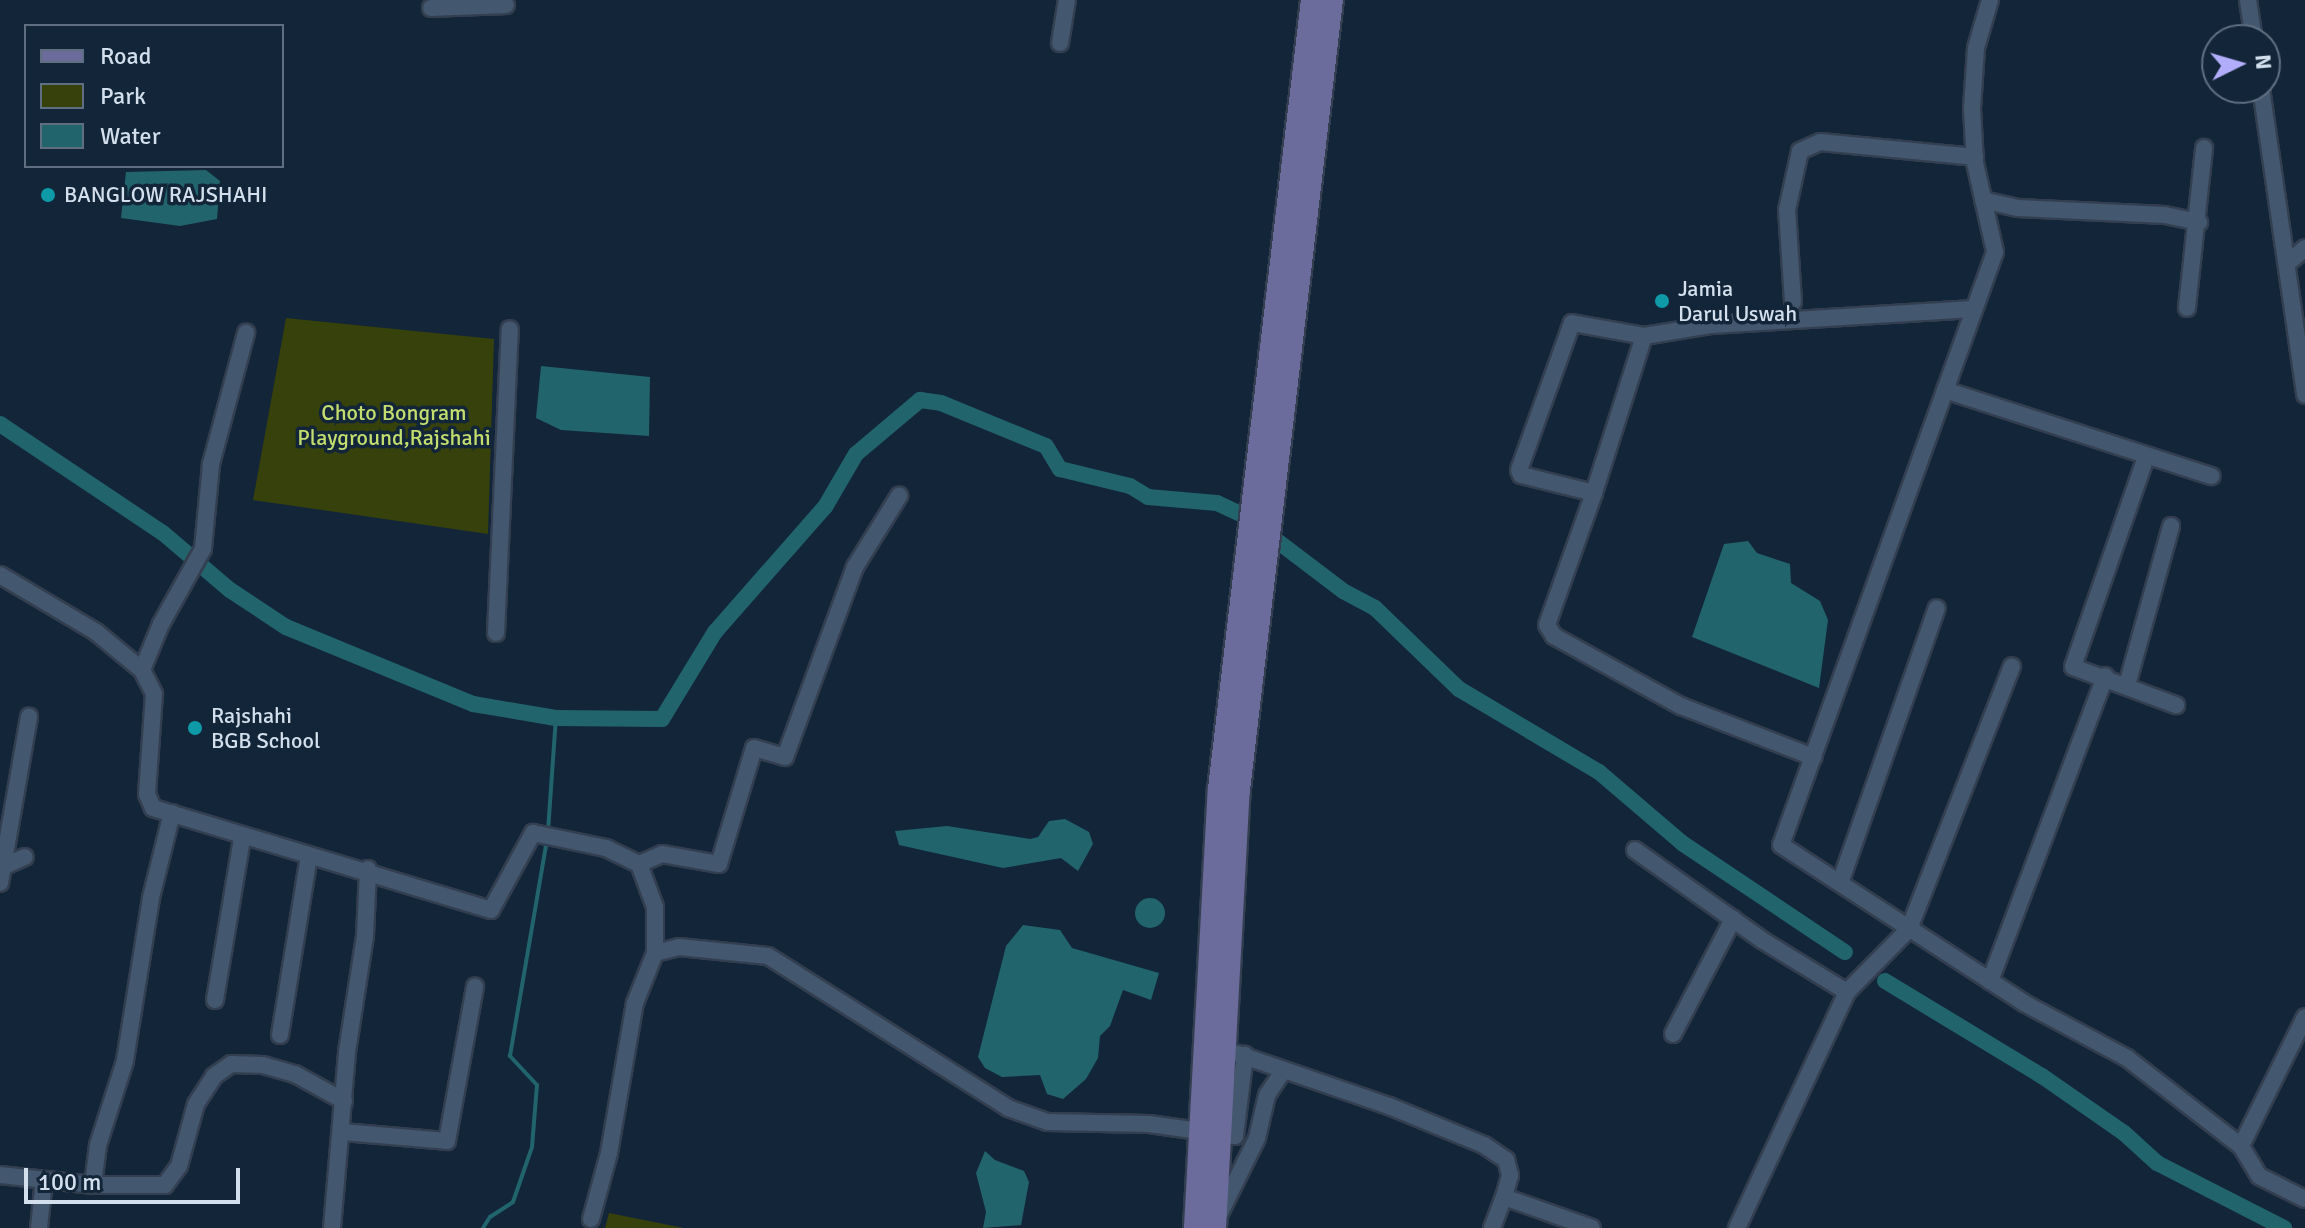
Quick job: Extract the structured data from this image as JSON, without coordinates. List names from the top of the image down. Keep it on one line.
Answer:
{"parks":["Choto Bongram Playground,Rajshahi"],"places":["BANGLOW RAJSHAHI","Jamia Darul Uswah","Rajshahi BGB School"],"legend":["Road","Park","Water"],"scale_bar":"100 m","north":"right"}
